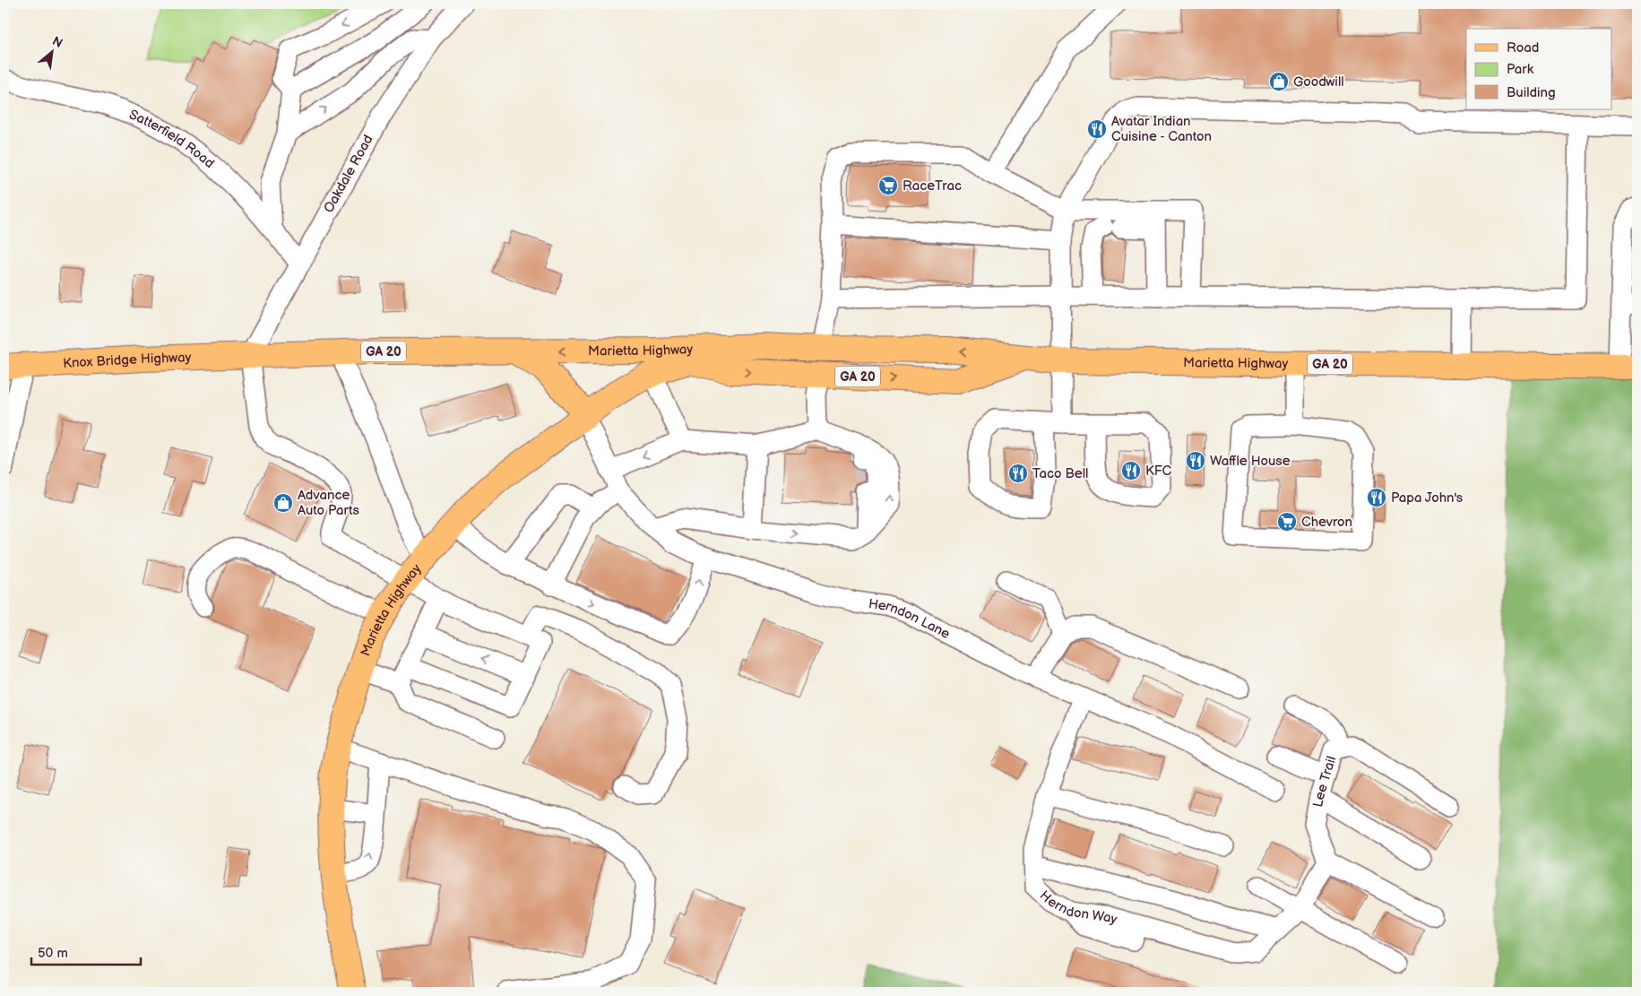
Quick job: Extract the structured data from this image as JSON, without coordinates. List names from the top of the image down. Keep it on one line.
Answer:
{"streets":{"main road":["Marietta Highway","GA 20","Knox Bridge Highway"],"street":["Satterfield Road","Oakdale Road","Herndon Lane","Lee Trail","Herndon Way"]},"crossings":[["Satterfield Road","Oakdale Road"],["Oakdale Road","Marietta Highway"],["Oakdale Road","Knox Bridge Highway"],["Marietta Highway","Knox Bridge Highway"],["Marietta Highway","Herndon Lane"],["Herndon Lane","Herndon Way"]],"places":{"shop":["Goodwill","Advance Auto Parts"],"restaurant":["Avatar Indian Cuisine - Canton","Waffle House","KFC","Taco Bell","Papa John's"],"supermarket":["RaceTrac","Chevron"]},"legend":["Road","Park","Building"],"scale_bar":"50 m","north":"top right"}
